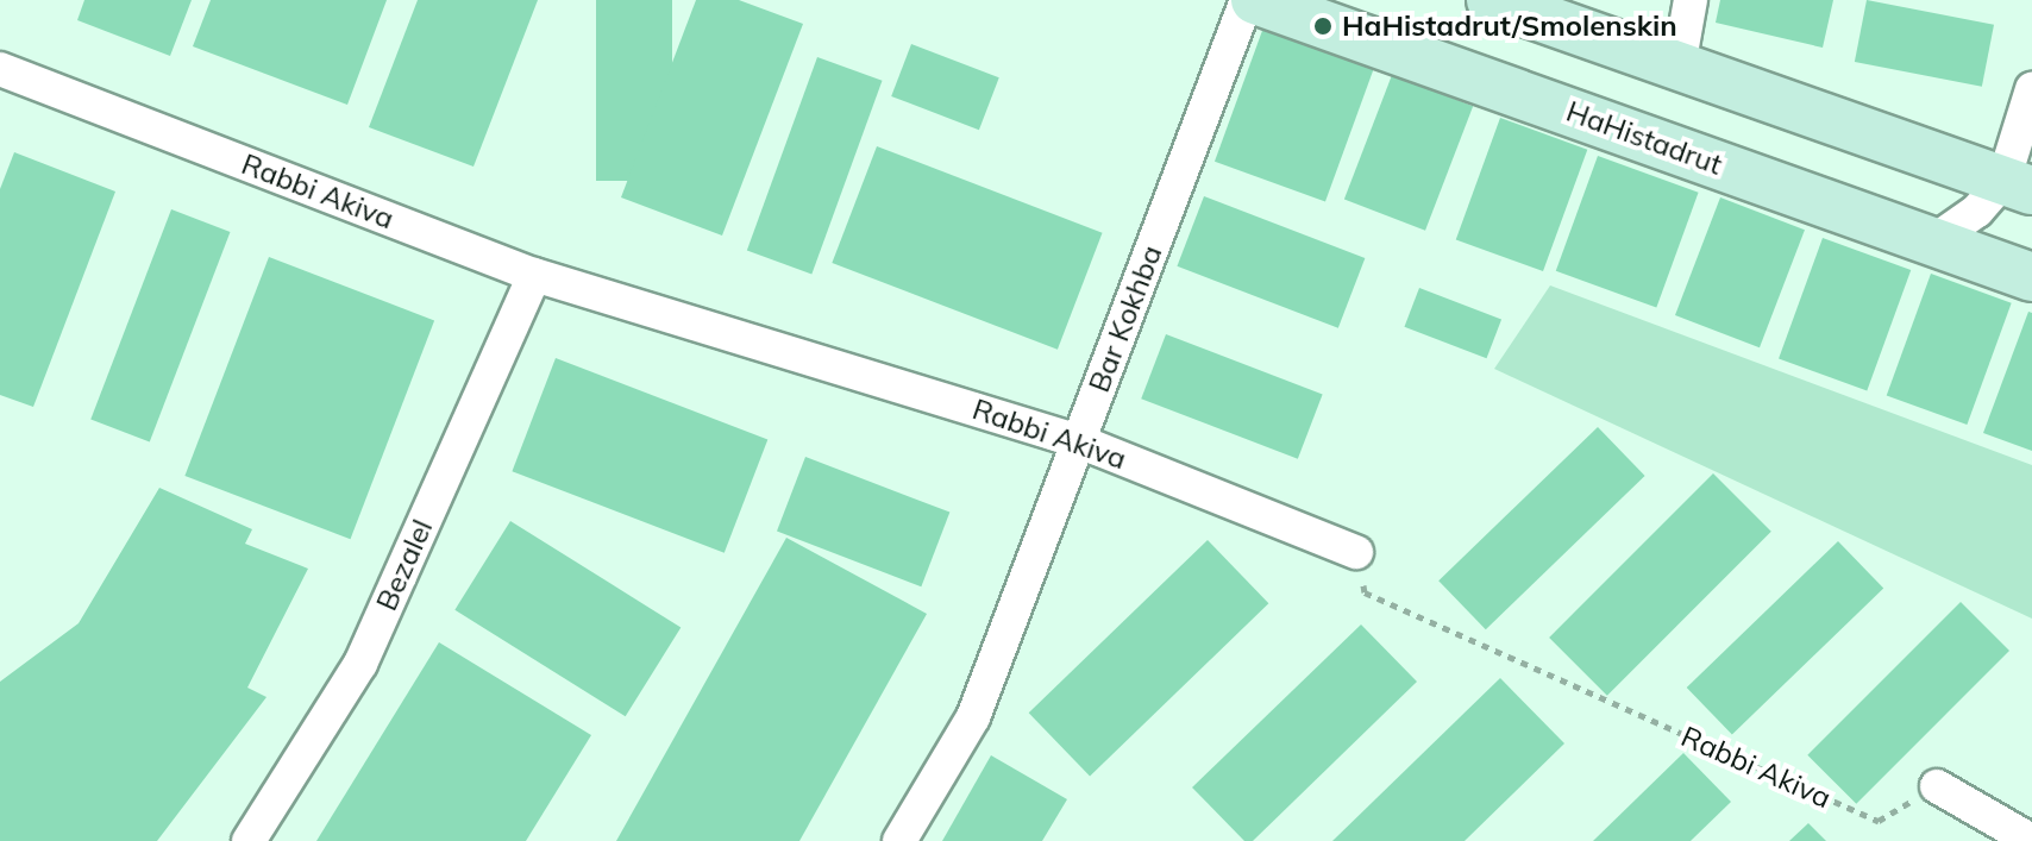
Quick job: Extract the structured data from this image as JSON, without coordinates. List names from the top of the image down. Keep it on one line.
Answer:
{"streets":{"street":["HaHistadrut","Rabbi Akiva","Bar Kokhba","Bezalel"]},"crossings":[["Rabbi Akiva","Bar Kokhba"],["Rabbi Akiva","Bezalel"]],"places":["HaHistadrut/Smolenskin"]}
